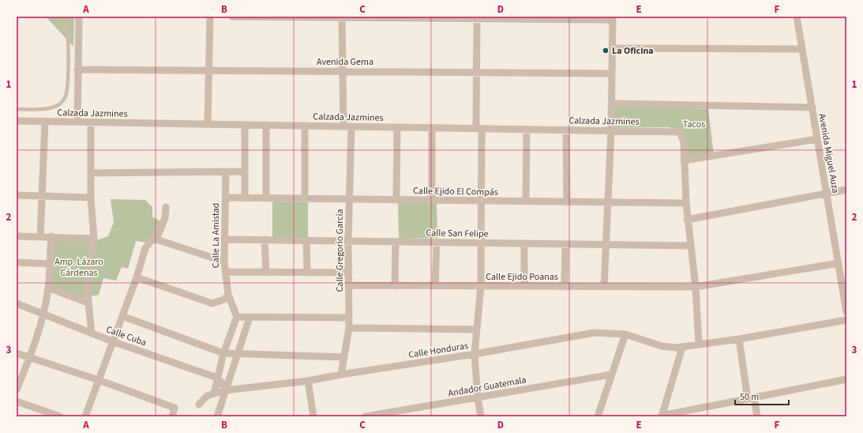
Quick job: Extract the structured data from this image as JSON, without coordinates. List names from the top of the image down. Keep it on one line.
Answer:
{"streets":{"street":["Avenida Gema","Calzada Jazmines","Avenida Miguel Auza","Calle Ejido El Compás","Calle San Felipe","Calle La Amistad","Calle Gregorio García","Calle Ejido Poanas","Calle Cuba","Calle Honduras","Andador Guatemala"]},"crossings":[["Calzada Jazmines","Calle Gregorio García"],["Avenida Miguel Auza","Calle Ejido Poanas"],["Calle Ejido El Compás","Calle La Amistad"],["Calle Ejido El Compás","Calle Gregorio García"],["Calle San Felipe","Calle La Amistad"],["Calle San Felipe","Calle Gregorio García"],["Calle Gregorio García","Calle Ejido Poanas"],["Calle Gregorio García","Calle Honduras"]],"parks":["Tacos","Amp. Lázaro Cárdenas"],"places":["La Oficina"],"scale_bar":"50 m","grid":{"columns":["A","B","C","D","E","F"],"rows":["1","2","3"]}}
